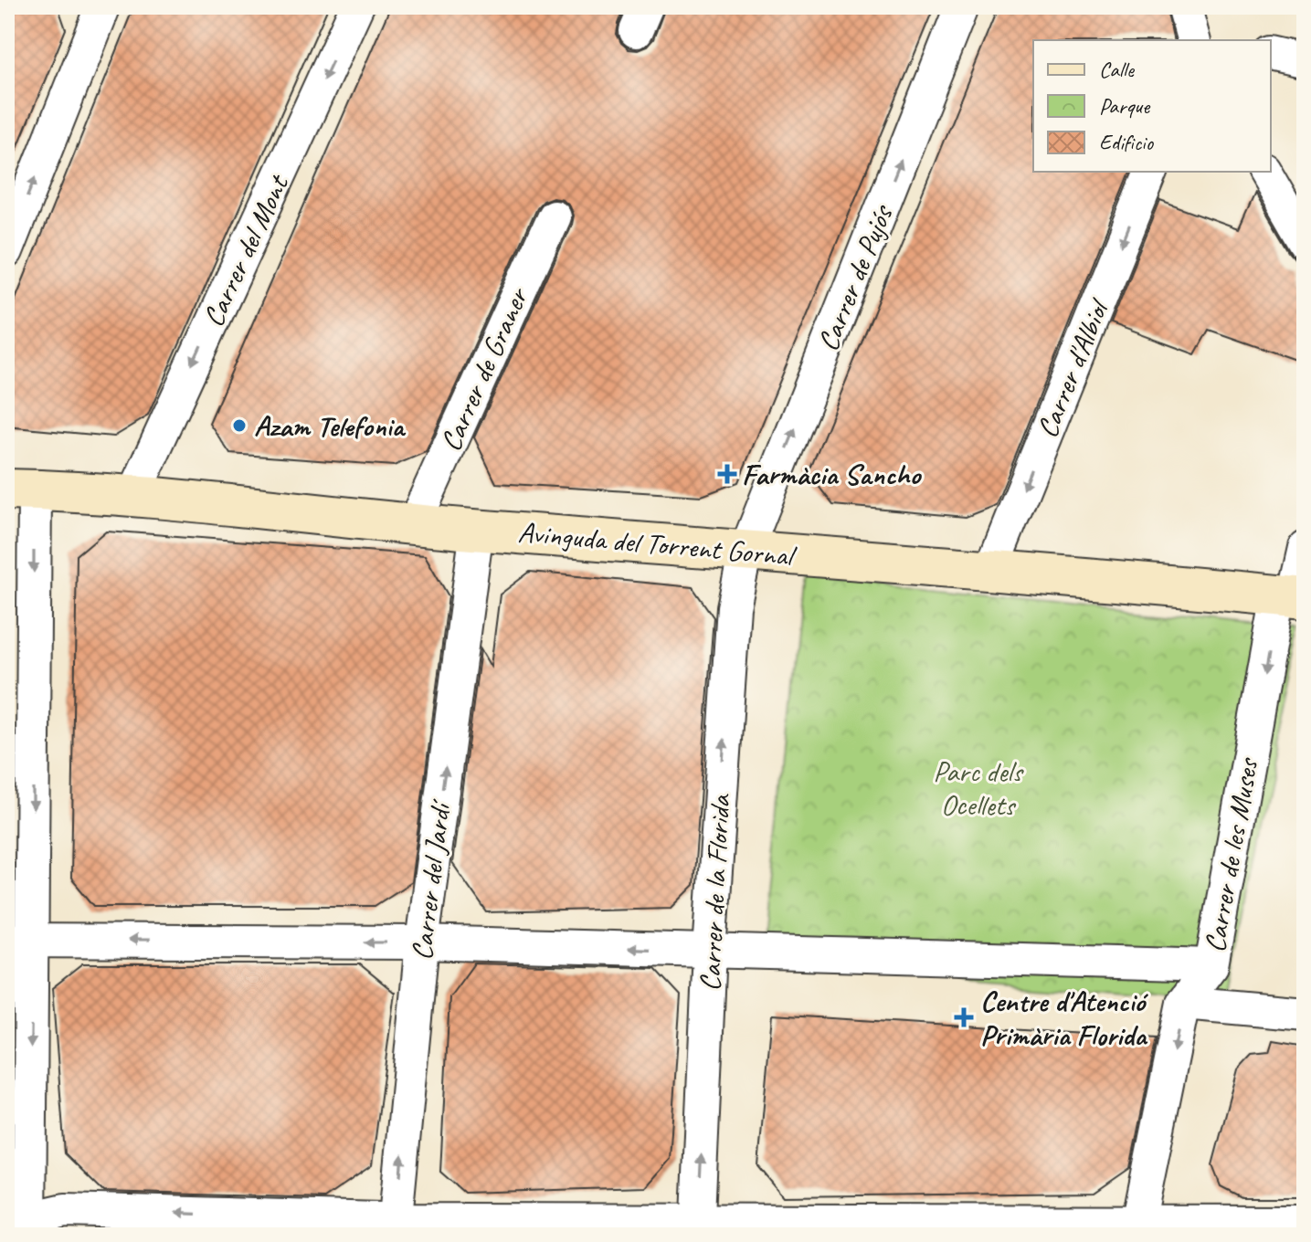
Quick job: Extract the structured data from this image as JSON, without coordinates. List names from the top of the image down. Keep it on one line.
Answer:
{"streets":{"street":["Carrer del Mont","Carrer de Pujós","Carrer de Graner","Carrer d'Albiol","Avinguda del Torrent Gornal","Carrer de les Muses","Carrer del Jardí","Carrer de la Florida"]},"crossings":[["Carrer del Mont","Avinguda del Torrent Gornal"],["Carrer de Pujós","Avinguda del Torrent Gornal"],["Carrer de Pujós","Carrer de la Florida"],["Carrer de Graner","Avinguda del Torrent Gornal"],["Carrer d'Albiol","Avinguda del Torrent Gornal"],["Avinguda del Torrent Gornal","Carrer de les Muses"],["Avinguda del Torrent Gornal","Carrer del Jardí"],["Avinguda del Torrent Gornal","Carrer de la Florida"]],"one_way":["Carrer de Pujós","Carrer d'Albiol","Carrer de les Muses","Carrer del Jardí","Carrer de la Florida"],"parks":["Parc dels Ocellets"],"places":{"other":["Azam Telefonia"],"health":["Farmàcia Sancho","Centre d'Atenció Primària Florida"]},"legend":["Calle","Parque","Edificio"]}
